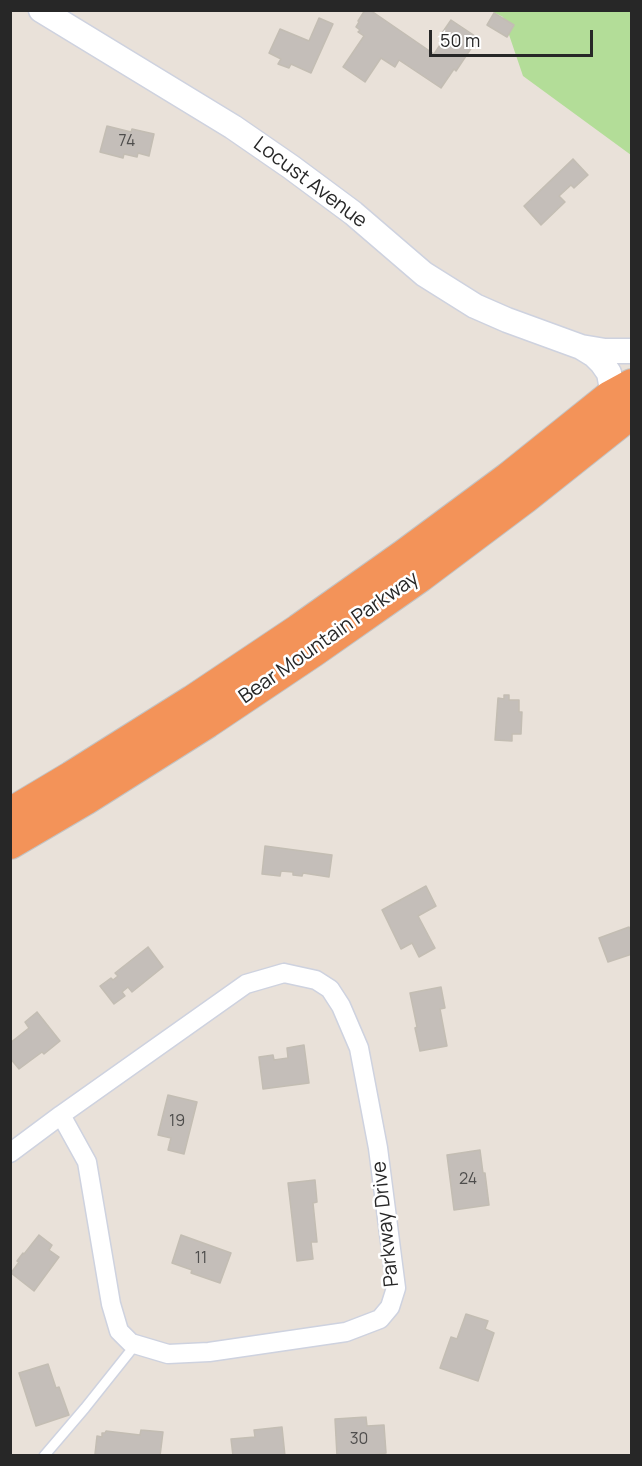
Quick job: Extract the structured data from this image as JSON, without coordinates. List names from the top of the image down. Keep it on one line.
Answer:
{"streets":{"highway":["Bear Mountain Parkway"],"street":["Locust Avenue","Parkway Drive"]},"crossings":[["Locust Avenue","Bear Mountain Parkway"]],"house_numbers":["74","19","24","11","30"],"scale_bar":"50 m"}
